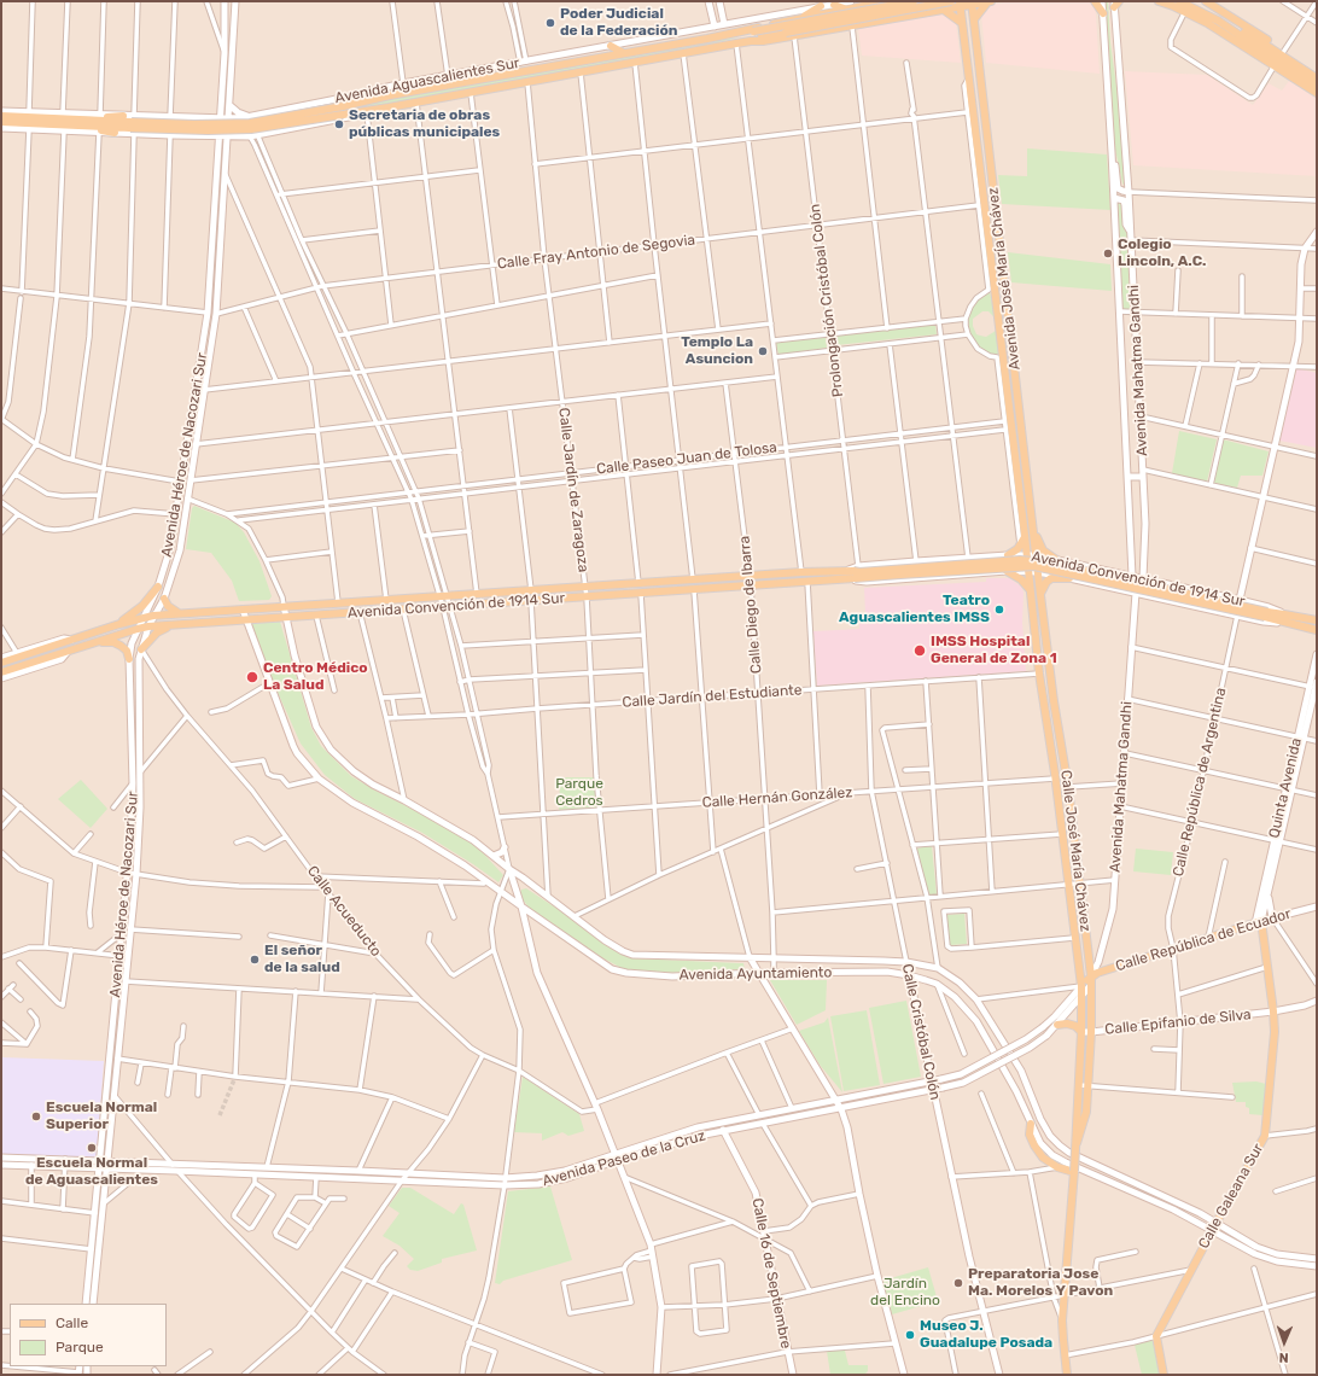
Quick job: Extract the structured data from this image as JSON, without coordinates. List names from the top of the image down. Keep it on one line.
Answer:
{"streets":{"main road":["Avenida Aguascalientes Sur","Avenida José María Chávez","Avenida Mahatma Gandhi","Avenida Héroe de Nacozari Sur","Avenida Convención de 1914 Sur","Quinta Avenida","Calle José María Chávez","Calle República de Ecuador","Avenida Ayuntamiento","Calle Epifanio de Silva","Calle Cristóbal Colón","Avenida Paseo de la Cruz","Calle Galeana Sur","Calle 16 de Septiembre"],"street":["Calle Fray Antonio de Segovia","Prolongación Cristóbal Colón","Calle Paseo Juan de Tolosa","Calle Jardín de Zaragoza","Calle Diego de Ibarra","Calle Jardín del Estudiante","Calle República de Argentina","Calle Hernán González","Calle Acueducto"]},"crossings":[["Avenida Aguascalientes Sur","Avenida José María Chávez"],["Avenida Aguascalientes Sur","Prolongación Cristóbal Colón"],["Avenida Aguascalientes Sur","Avenida Héroe de Nacozari Sur"],["Avenida Aguascalientes Sur","Calle Jardín de Zaragoza"],["Calle Fray Antonio de Segovia","Avenida José María Chávez"],["Calle Fray Antonio de Segovia","Prolongación Cristóbal Colón"],["Calle Fray Antonio de Segovia","Avenida Héroe de Nacozari Sur"],["Calle Fray Antonio de Segovia","Calle Jardín de Zaragoza"],["Avenida José María Chávez","Calle Paseo Juan de Tolosa"],["Avenida José María Chávez","Avenida Convención de 1914 Sur"],["Avenida José María Chávez","Calle José María Chávez"],["Prolongación Cristóbal Colón","Calle Paseo Juan de Tolosa"],["Prolongación Cristóbal Colón","Avenida Convención de 1914 Sur"],["Avenida Mahatma Gandhi","Avenida Convención de 1914 Sur"],["Avenida Mahatma Gandhi","Calle José María Chávez"],["Avenida Mahatma Gandhi","Calle República de Ecuador"],["Avenida Mahatma Gandhi","Avenida Paseo de la Cruz"],["Avenida Héroe de Nacozari Sur","Avenida Convención de 1914 Sur"],["Avenida Héroe de Nacozari Sur","Calle Acueducto"],["Avenida Héroe de Nacozari Sur","Avenida Paseo de la Cruz"],["Calle Paseo Juan de Tolosa","Calle Jardín de Zaragoza"],["Calle Paseo Juan de Tolosa","Calle Diego de Ibarra"],["Calle Jardín de Zaragoza","Avenida Convención de 1914 Sur"],["Calle Jardín de Zaragoza","Calle Jardín del Estudiante"],["Calle Jardín de Zaragoza","Calle Hernán González"],["Avenida Convención de 1914 Sur","Calle Diego de Ibarra"],["Avenida Convención de 1914 Sur","Calle República de Argentina"],["Avenida Convención de 1914 Sur","Calle José María Chávez"],["Avenida Convención de 1914 Sur","Avenida Ayuntamiento"],["Calle Diego de Ibarra","Calle Jardín del Estudiante"],["Calle Diego de Ibarra","Calle Hernán González"],["Calle Diego de Ibarra","Avenida Ayuntamiento"],["Calle Jardín del Estudiante","Calle José María Chávez"],["Calle Jardín del Estudiante","Calle Cristóbal Colón"],["Calle República de Argentina","Calle República de Ecuador"],["Calle República de Argentina","Calle Epifanio de Silva"],["Quinta Avenida","Calle República de Ecuador"],["Quinta Avenida","Calle Galeana Sur"],["Calle Hernán González","Calle José María Chávez"],["Calle Hernán González","Calle Cristóbal Colón"],["Calle José María Chávez","Calle República de Ecuador"],["Calle José María Chávez","Calle Epifanio de Silva"],["Calle José María Chávez","Avenida Paseo de la Cruz"],["Calle República de Ecuador","Avenida Paseo de la Cruz"],["Calle República de Ecuador","Calle Galeana Sur"],["Avenida Ayuntamiento","Calle Cristóbal Colón"],["Calle Epifanio de Silva","Calle Galeana Sur"],["Calle Cristóbal Colón","Avenida Paseo de la Cruz"],["Avenida Paseo de la Cruz","Calle 16 de Septiembre"]],"parks":["Parque Cedros","Jardín del Encino"],"places":["Poder Judicial de la Federación","Secretaria de obras públicas municipales","Colegio Lincoln, A.C.","Templo La Asuncion","Teatro Aguascalientes IMSS","IMSS Hospital General de Zona 1","Centro Médico La Salud","El señor de la salud","Escuela Normal Superior","Escuela Normal de Aguascalientes","Preparatoria Jose Ma. Morelos Y Pavon","Museo J. Guadalupe Posada"],"legend":["Calle","Parque"],"north":"bottom"}
